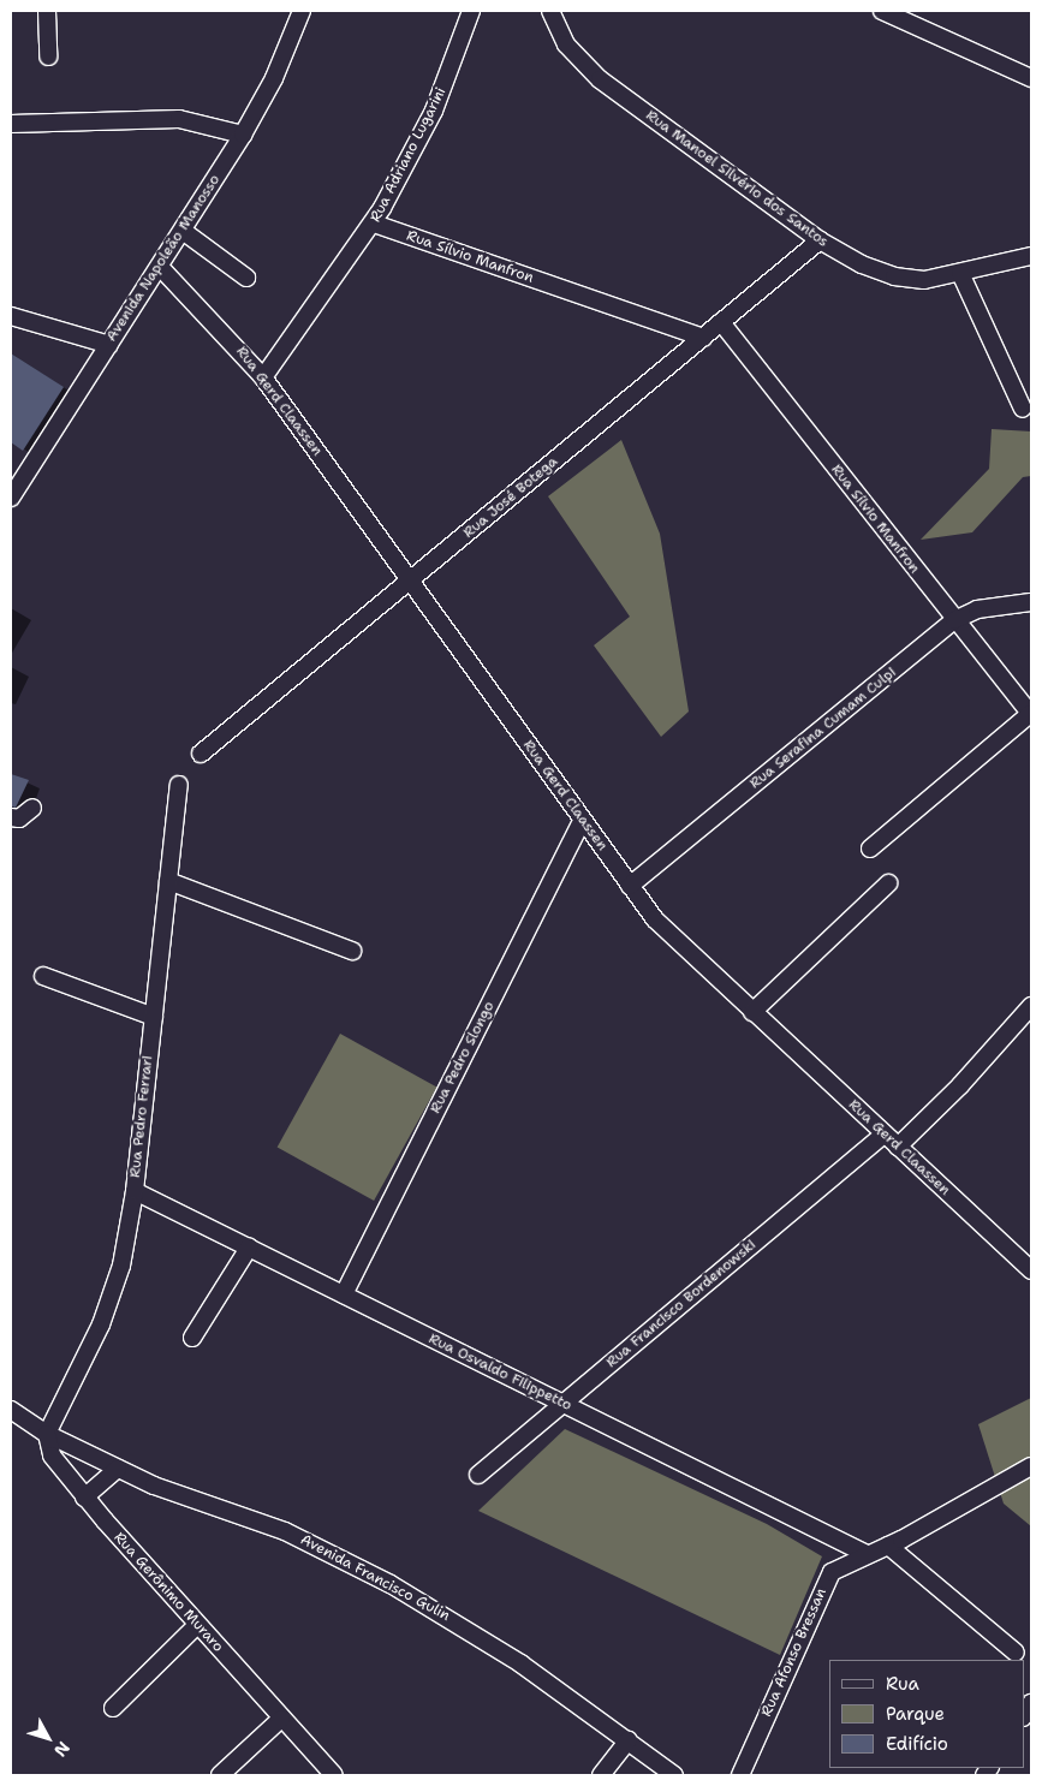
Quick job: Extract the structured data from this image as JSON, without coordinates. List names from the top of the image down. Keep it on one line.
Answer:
{"streets":{"street":["Rua Adriano Lugarini","Rua Manoel Silvério dos Santos","Rua Sílvio Manfron","Avenida Napoleão Manosso","Rua Gerd Claassen","Rua José Botega","Rua Serafina Cumam Culpi","Rua Pedro Slongo","Rua Pedro Ferrari","Rua Francisco Bordenowski","Rua Osvaldo Filippetto","Avenida Francisco Gulin","Rua Gerônimo Muraro","Rua Afonso Bressan"]},"crossings":[["Rua Adriano Lugarini","Rua Sílvio Manfron"],["Rua Adriano Lugarini","Rua Gerd Claassen"],["Rua Manoel Silvério dos Santos","Rua José Botega"],["Rua Sílvio Manfron","Rua José Botega"],["Rua Sílvio Manfron","Rua Serafina Cumam Culpi"],["Avenida Napoleão Manosso","Rua Gerd Claassen"],["Rua Gerd Claassen","Rua José Botega"],["Rua Gerd Claassen","Rua Serafina Cumam Culpi"],["Rua Gerd Claassen","Rua Pedro Slongo"],["Rua Gerd Claassen","Rua Francisco Bordenowski"],["Rua Pedro Slongo","Rua Osvaldo Filippetto"],["Rua Pedro Ferrari","Rua Osvaldo Filippetto"],["Rua Pedro Ferrari","Avenida Francisco Gulin"],["Rua Pedro Ferrari","Rua Gerônimo Muraro"],["Rua Francisco Bordenowski","Rua Osvaldo Filippetto"],["Rua Osvaldo Filippetto","Rua Afonso Bressan"],["Avenida Francisco Gulin","Rua Gerônimo Muraro"]],"legend":["Rua","Parque","Edifício"],"north":"bottom right"}
